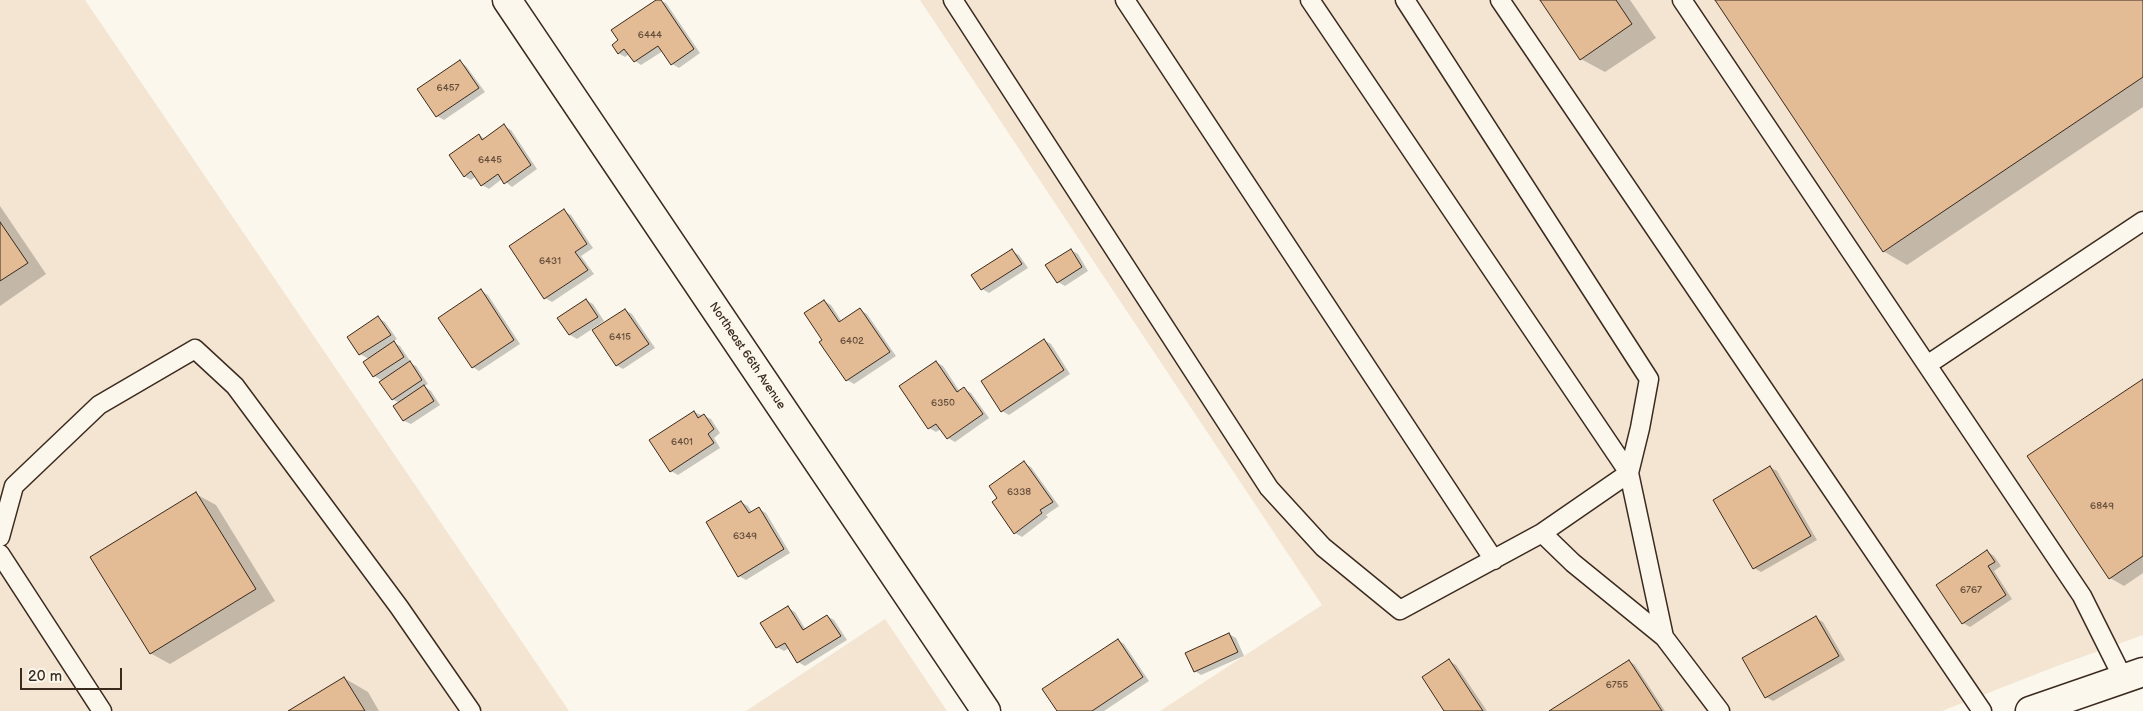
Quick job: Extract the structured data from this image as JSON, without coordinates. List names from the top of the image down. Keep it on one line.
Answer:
{"streets":{"street":["Northeast 66th Avenue"]},"house_numbers":["6444","6457","6445","6431","6415","6402","6350","6401","6338","6849","6349","6767","6755"],"scale_bar":"20 m"}
